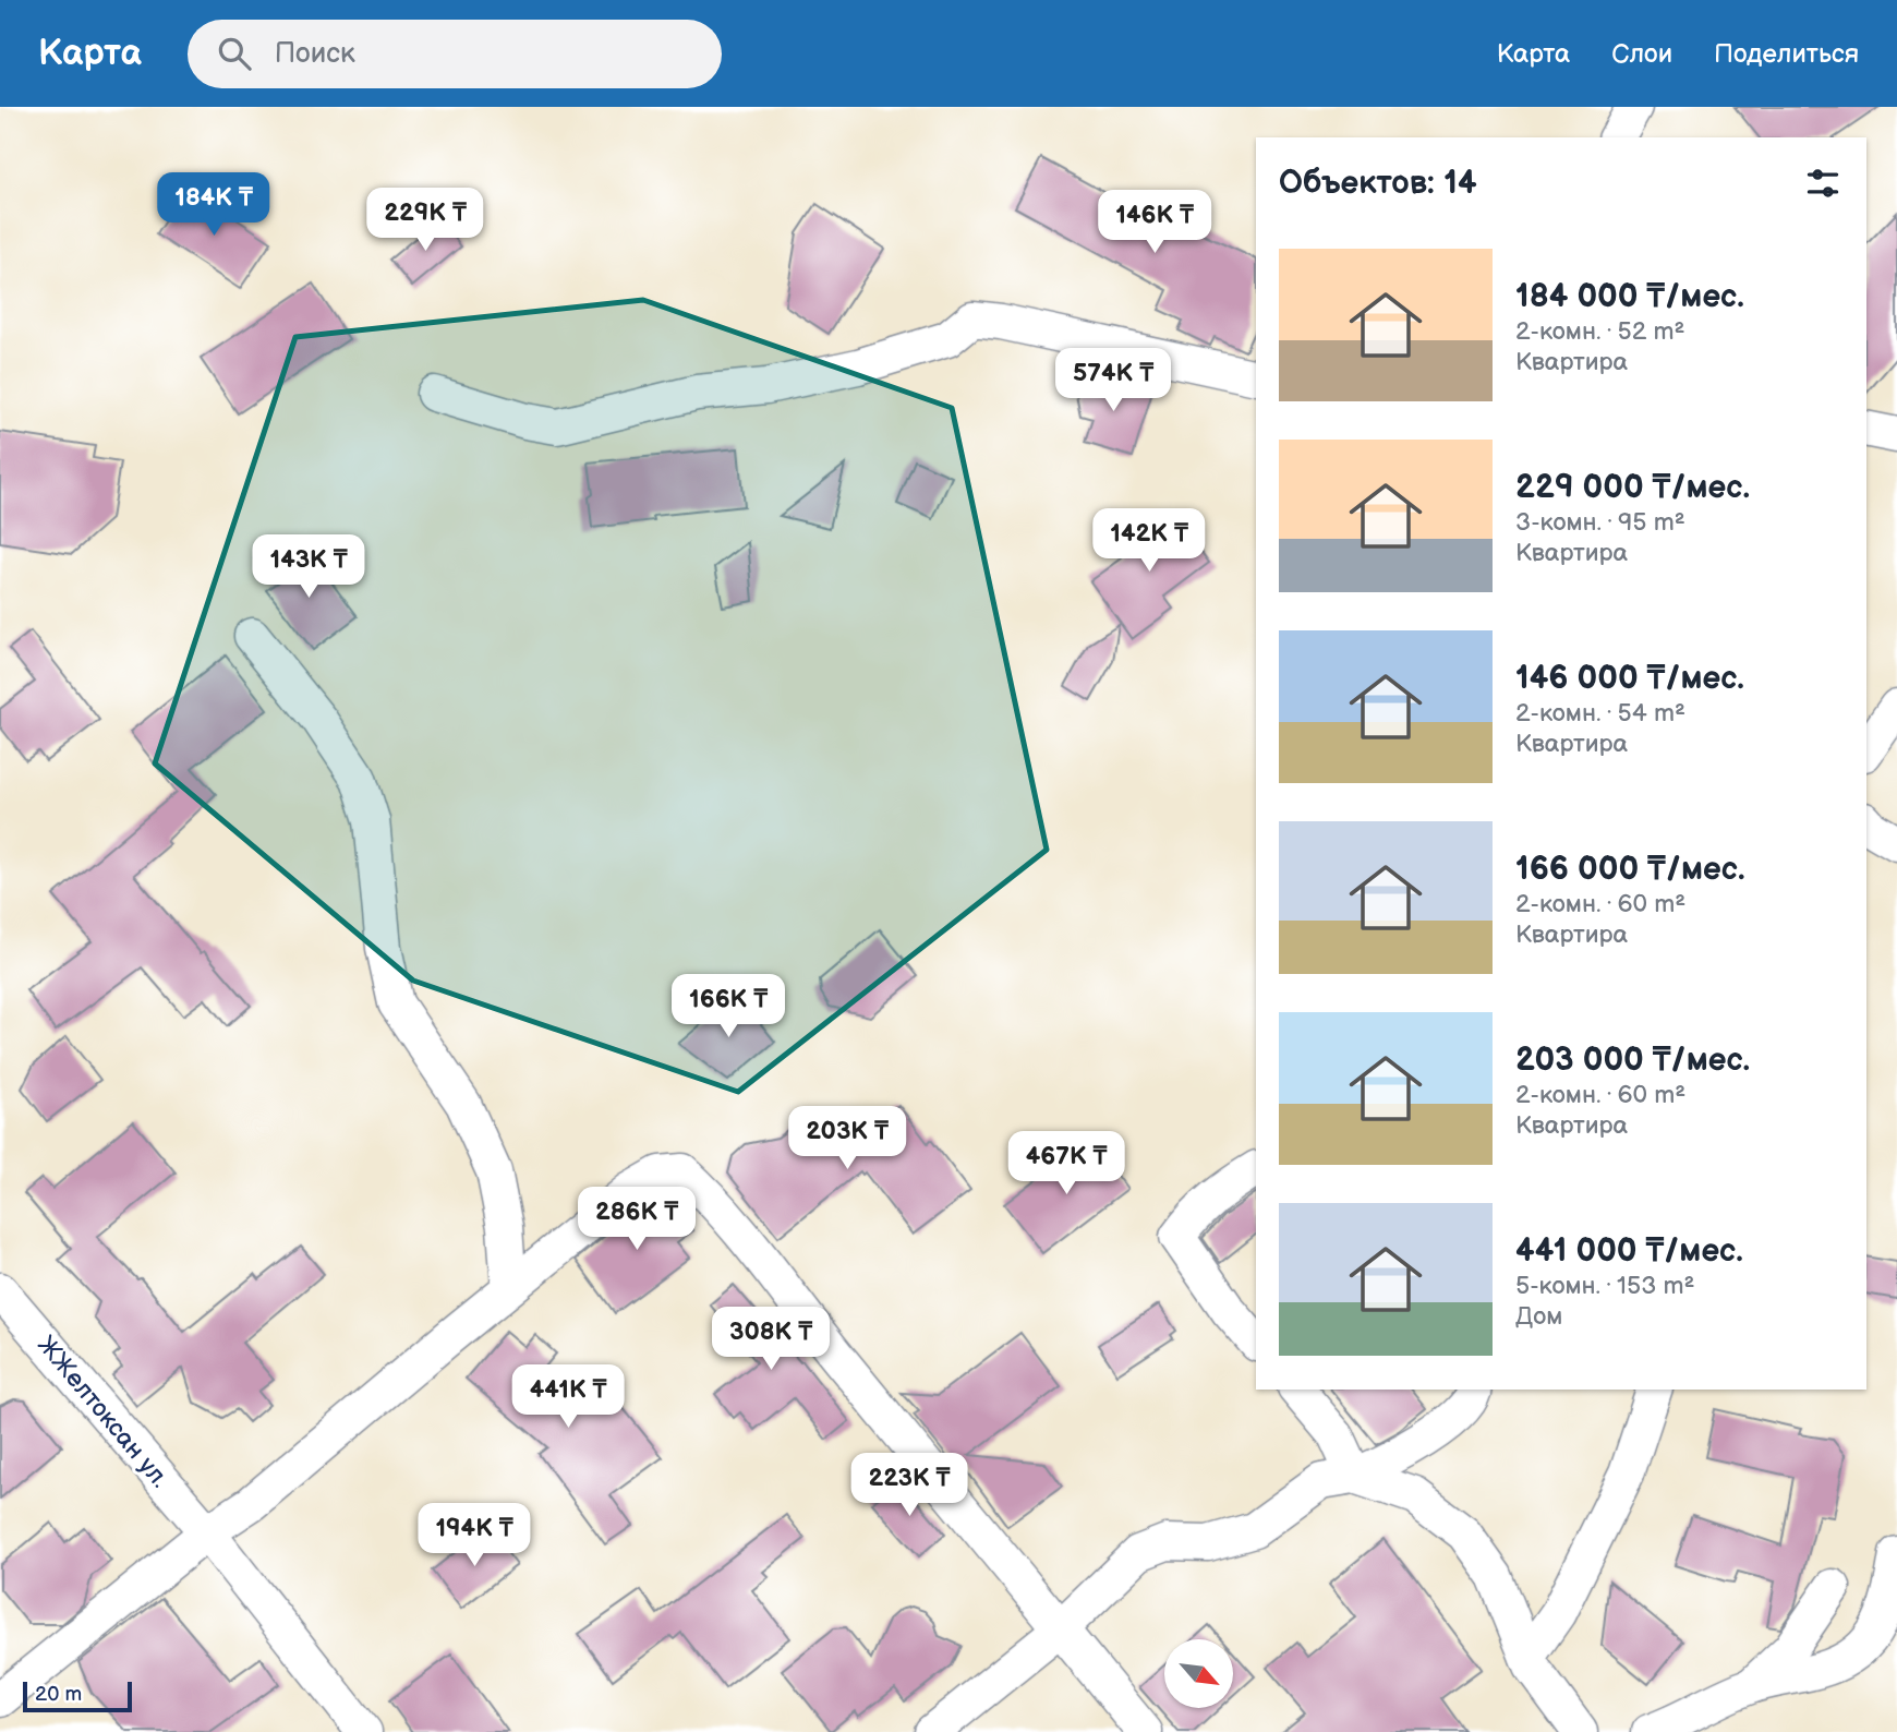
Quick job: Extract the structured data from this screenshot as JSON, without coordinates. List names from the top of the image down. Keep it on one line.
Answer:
{"streets":{"street":["ЖЖелтоксан ул."]},"scale_bar":"20 m","north":"bottom right","page":{"header":"Карта","search":"Поиск","nav":["Карта","Слои","Поделиться"],"heading":"Объектов: 14","price":["184K ₸","229K ₸","146K ₸","574K ₸","142K ₸","143K ₸","166K ₸","203K ₸","467K ₸","286K ₸","308K ₸","441K ₸","223K ₸","194K ₸"],"list":[{"name":"184 000 ₸/мес.","note":"2-комн. · 52 m² · Квартира"},{"name":"229 000 ₸/мес.","note":"3-комн. · 95 m² · Квартира"},{"name":"146 000 ₸/мес.","note":"2-комн. · 54 m² · Квартира"},{"name":"166 000 ₸/мес.","note":"2-комн. · 60 m² · Квартира"},{"name":"203 000 ₸/мес.","note":"2-комн. · 60 m² · Квартира"},{"name":"441 000 ₸/мес.","note":"5-комн. · 153 m² · Дом"}],"scale":"20 m"}}
